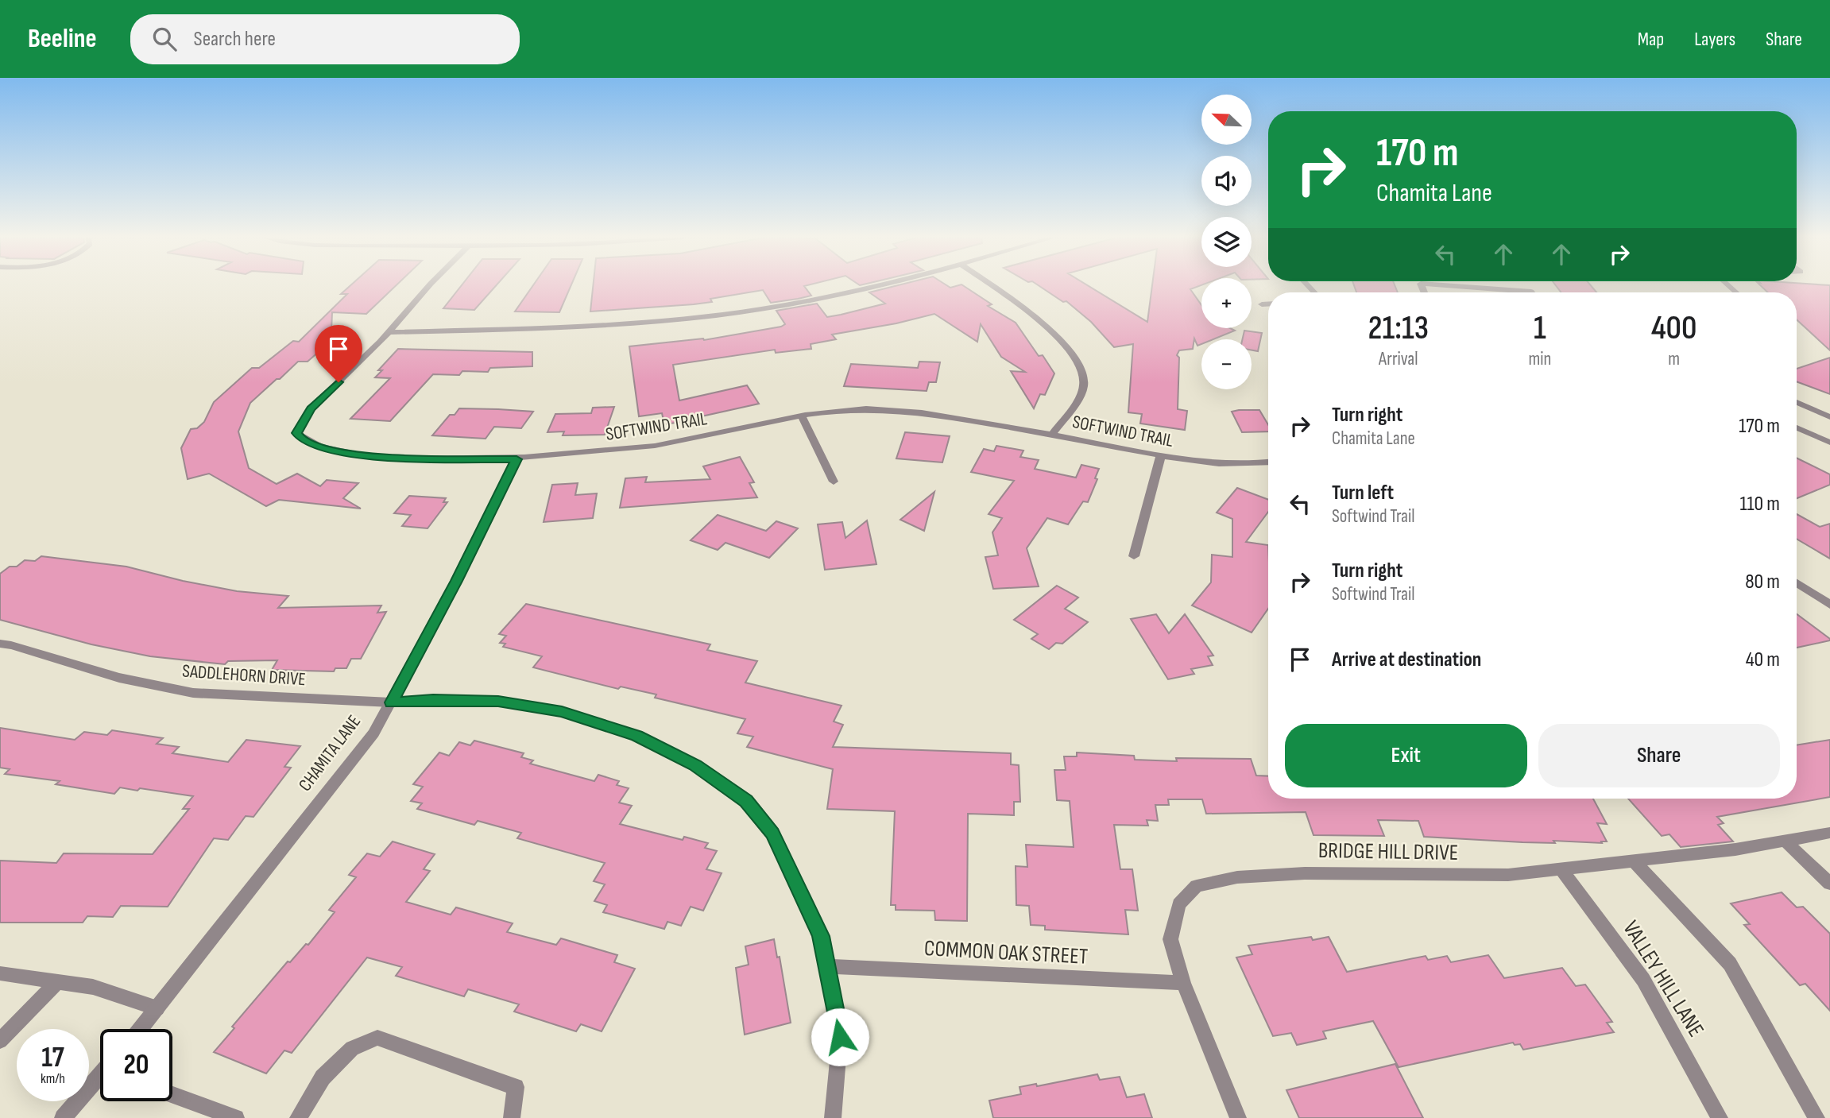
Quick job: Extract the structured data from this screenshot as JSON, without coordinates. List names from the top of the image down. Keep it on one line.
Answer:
{"streets":{"street":["SOFTWIND TRAIL","SADDLEHORN DRIVE","CHAMITA LANE","BRIDGE HILL DRIVE","COMMON OAK STREET","VALLEY HILL LANE"]},"crossings":[["SOFTWIND TRAIL","CHAMITA LANE"],["SADDLEHORN DRIVE","CHAMITA LANE"],["SADDLEHORN DRIVE","COMMON OAK STREET"],["BRIDGE HILL DRIVE","COMMON OAK STREET"],["BRIDGE HILL DRIVE","VALLEY HILL LANE"]],"north":"top left","page":{"header":"Beeline","search":"Search here","nav":["Map","Layers","Share"],"map_buttons":["+","−"],"turn":["170 m","Chamita Lane"],"eta":["21:13","Arrival","1","min","400","m"],"list":[{"name":"Turn right","note":"Chamita Lane","value":"170 m"},{"name":"Turn left","note":"Softwind Trail","value":"110 m"},{"name":"Turn right","note":"Softwind Trail","value":"80 m"},{"name":"Arrive at destination","value":"40 m"}],"buttons":["Exit","Share"],"speed":"17 km/h","limit":"20"}}
